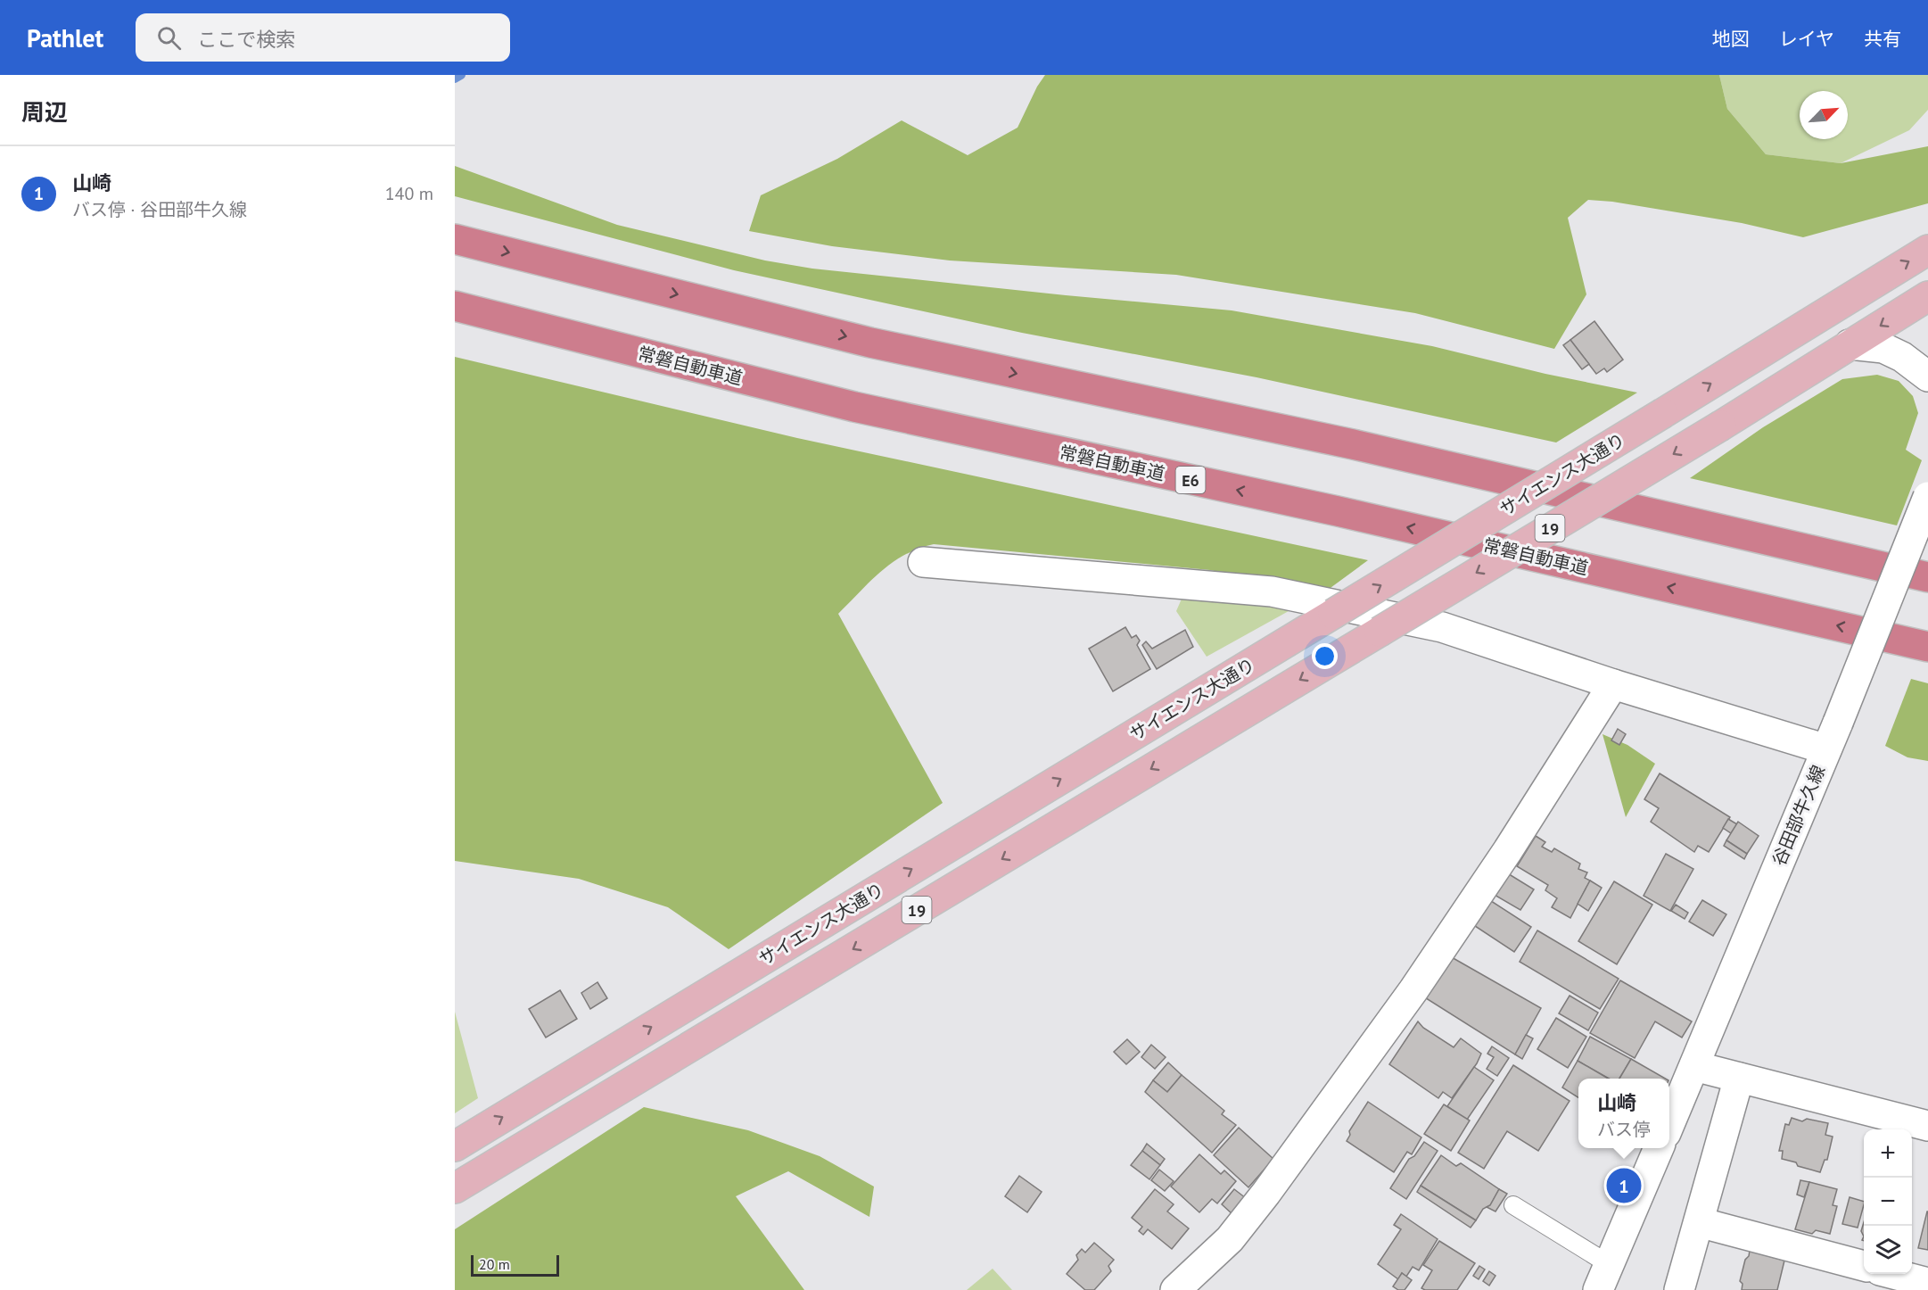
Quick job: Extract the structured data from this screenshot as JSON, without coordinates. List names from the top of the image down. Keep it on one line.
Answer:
{"streets":{"highway":["常磐自動車道","E6"],"main road":["サイエンス大通り","19"],"street":["谷田部牛久線"]},"scale_bar":"20 m","north":"top right","page":{"header":"Pathlet","search":"ここで検索","nav":["地図","レイヤ","共有"],"heading":"周辺","list":[{"mark":"1","name":"山崎","note":"バス停 · 谷田部牛久線","value":"140 m"}],"popup":["山崎","バス停"],"map_buttons":["+","−"],"pins":"1","scale":"20 m"}}
